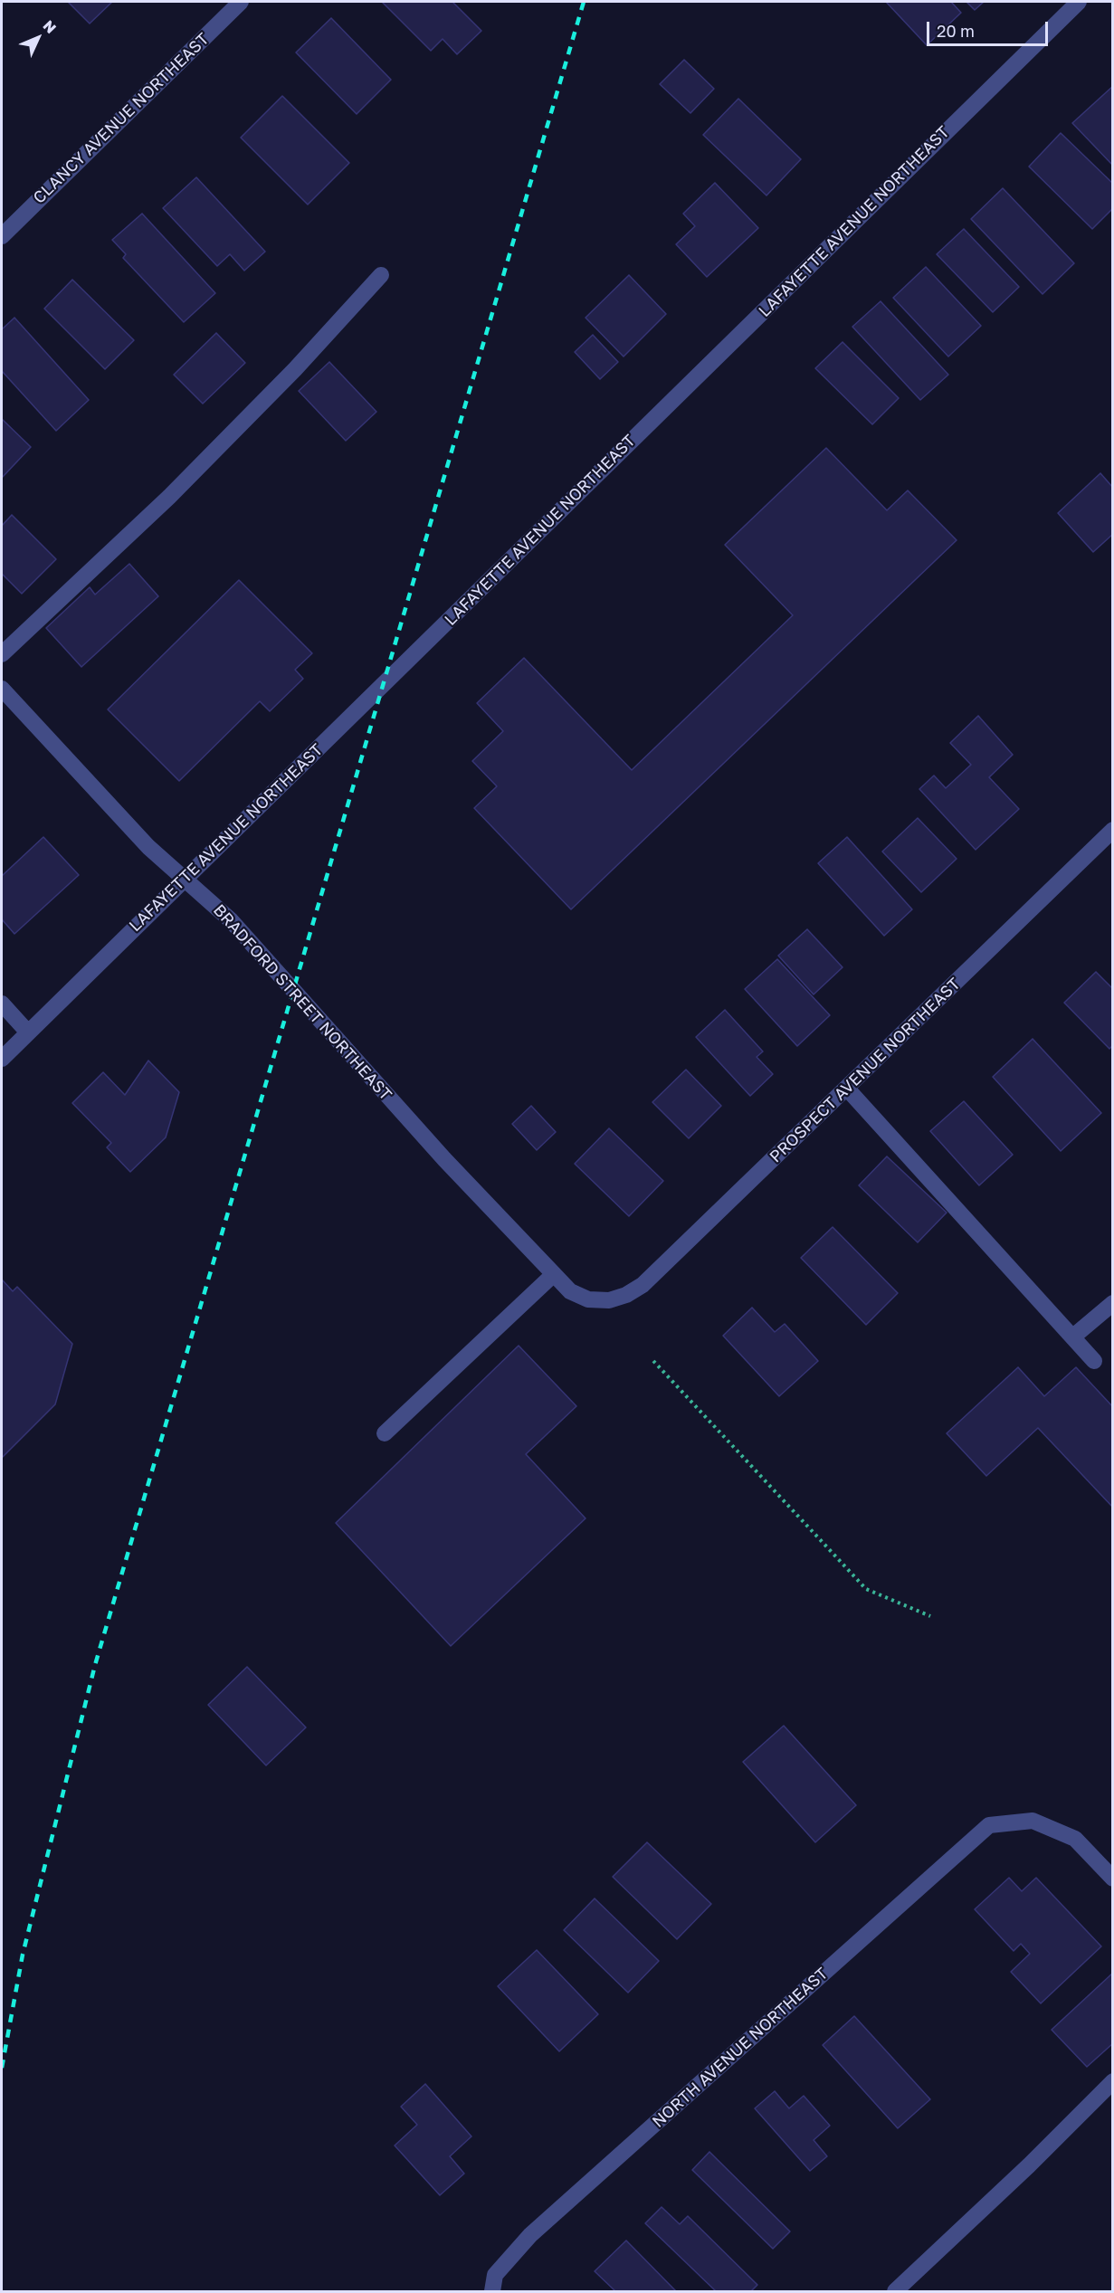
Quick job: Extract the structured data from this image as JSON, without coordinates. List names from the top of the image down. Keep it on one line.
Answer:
{"streets":{"street":["CLANCY AVENUE NORTHEAST","LAFAYETTE AVENUE NORTHEAST","BRADFORD STREET NORTHEAST","PROSPECT AVENUE NORTHEAST","NORTH AVENUE NORTHEAST"]},"crossings":[["LAFAYETTE AVENUE NORTHEAST","BRADFORD STREET NORTHEAST"],["BRADFORD STREET NORTHEAST","PROSPECT AVENUE NORTHEAST"]],"scale_bar":"20 m","north":"top right"}
